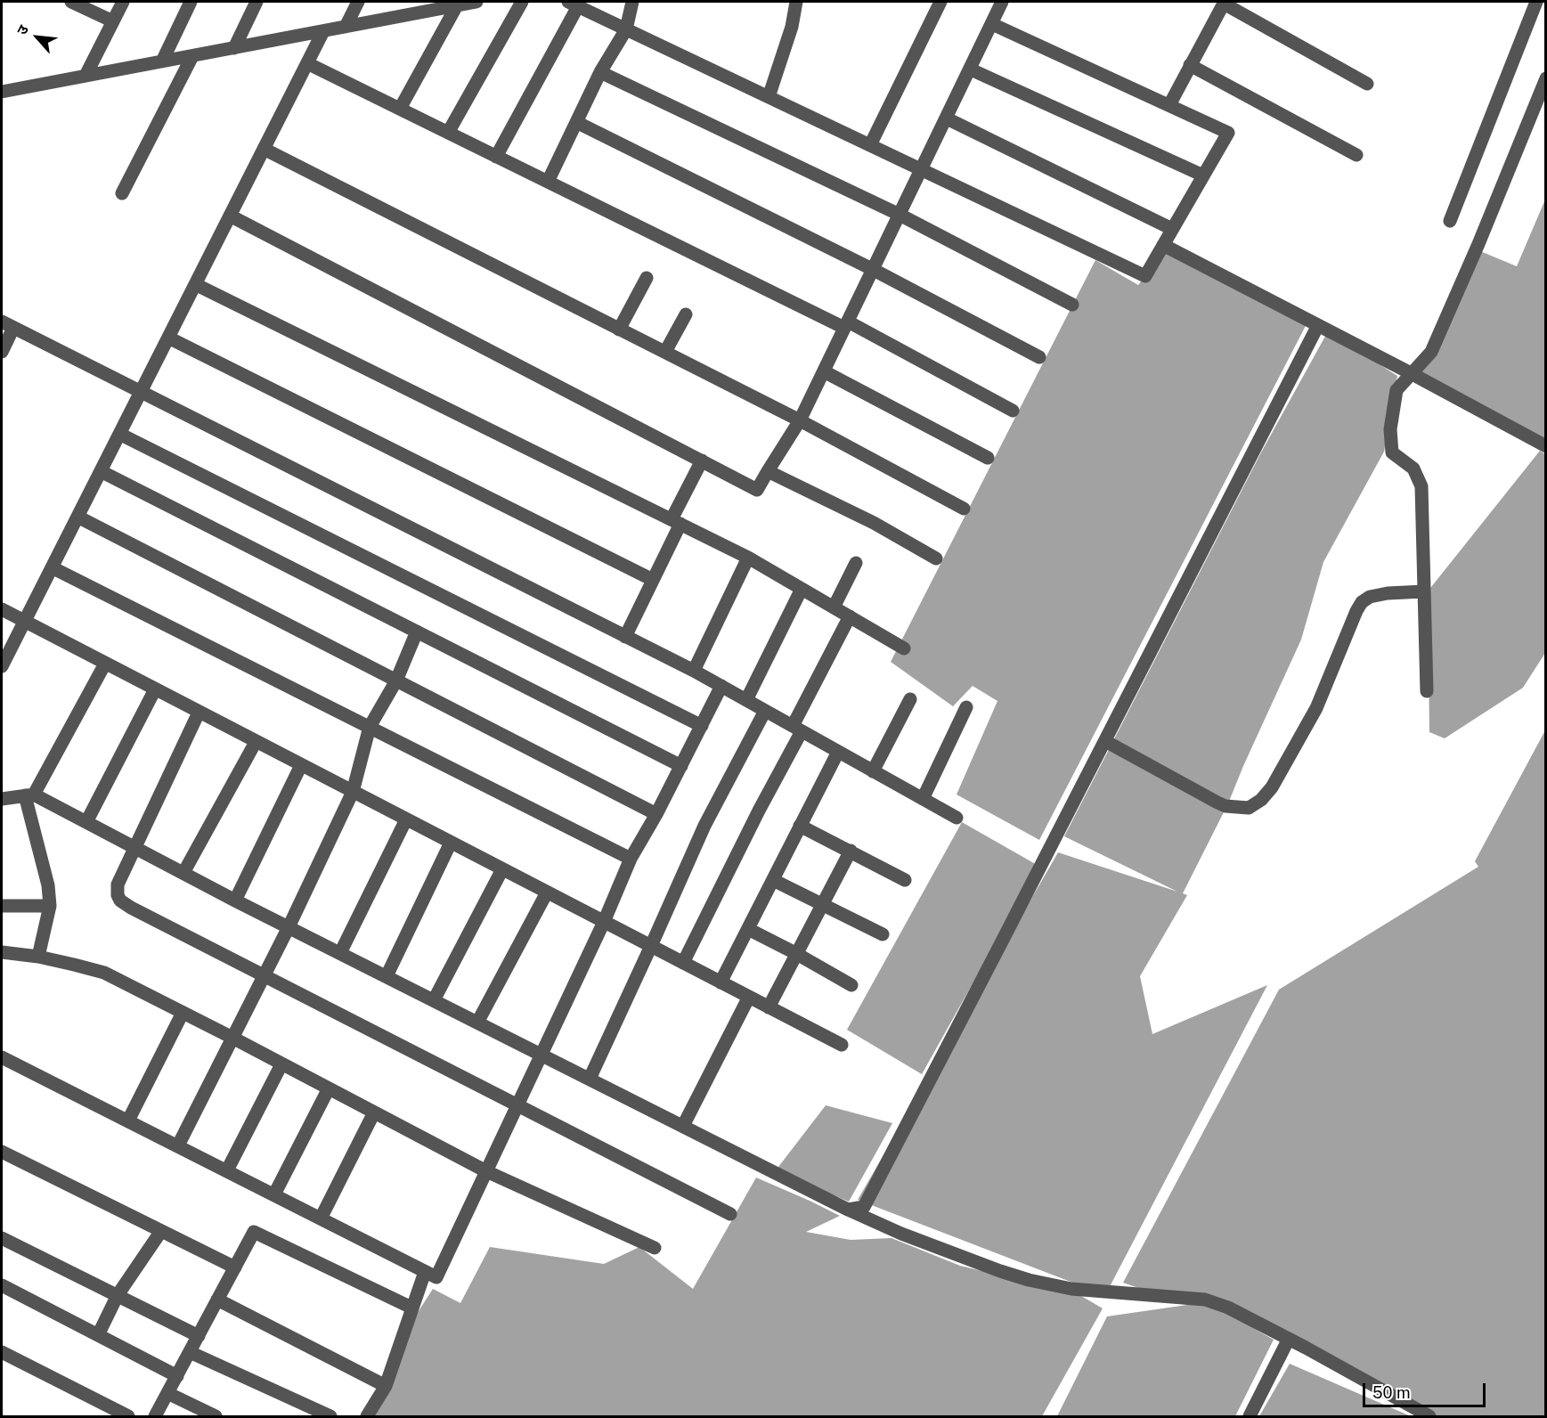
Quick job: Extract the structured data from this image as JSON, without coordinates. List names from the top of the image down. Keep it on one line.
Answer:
{"scale_bar":"50 m","north":"top left"}
